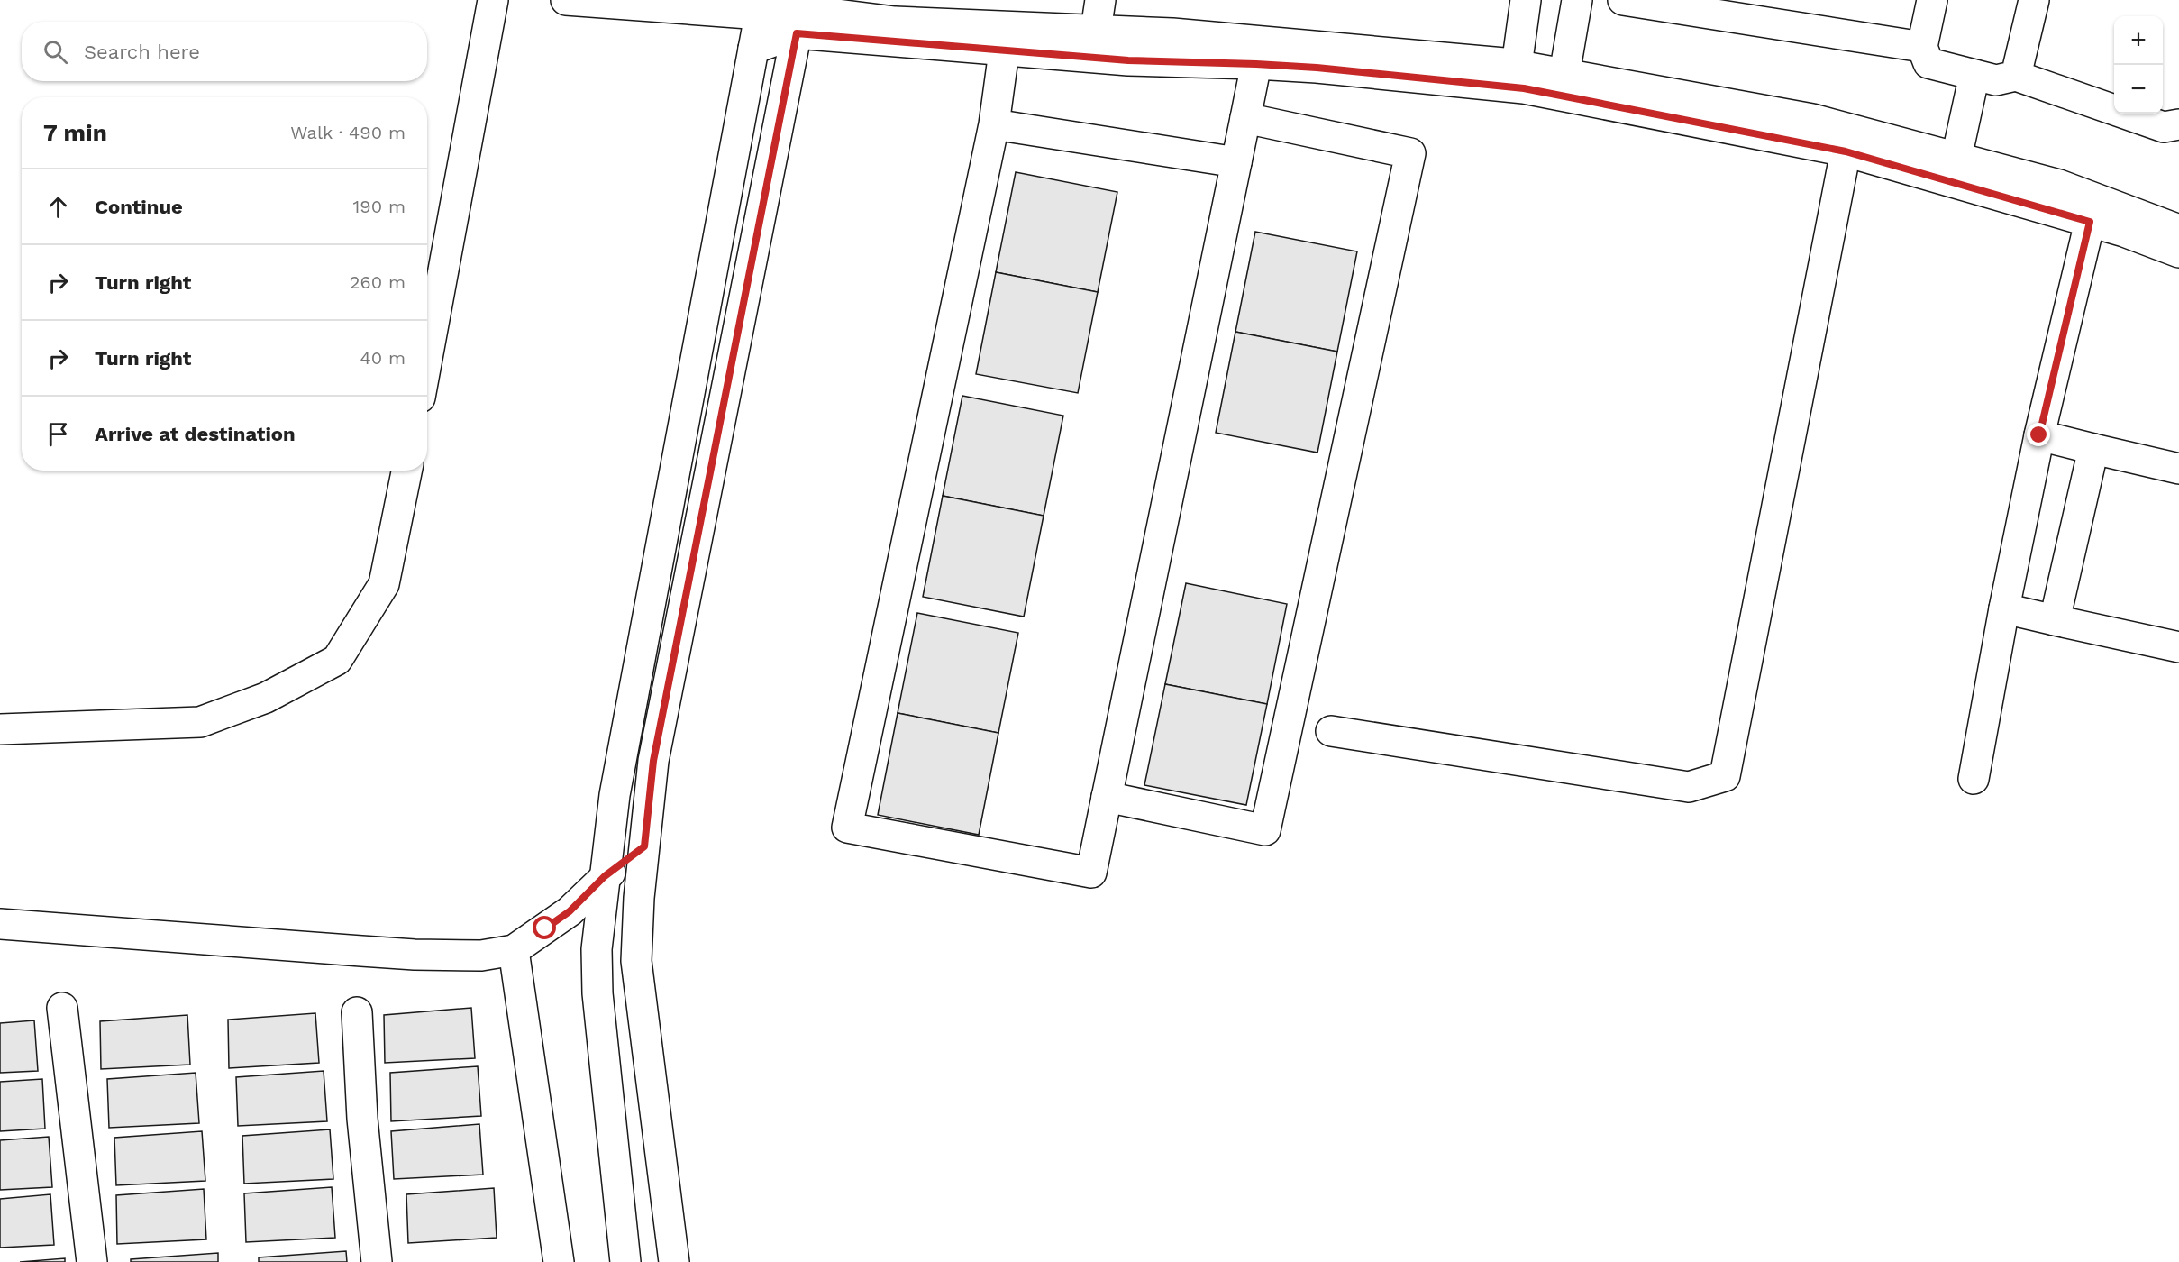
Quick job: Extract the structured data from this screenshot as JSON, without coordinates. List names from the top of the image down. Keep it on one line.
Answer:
{"page":{"map_buttons":["+","−"],"search":"Search here","heading":["7 min","Walk · 490 m"],"list":[["Continue","190 m"],["Turn right","260 m"],["Turn right","40 m"],"Arrive at destination"]}}
